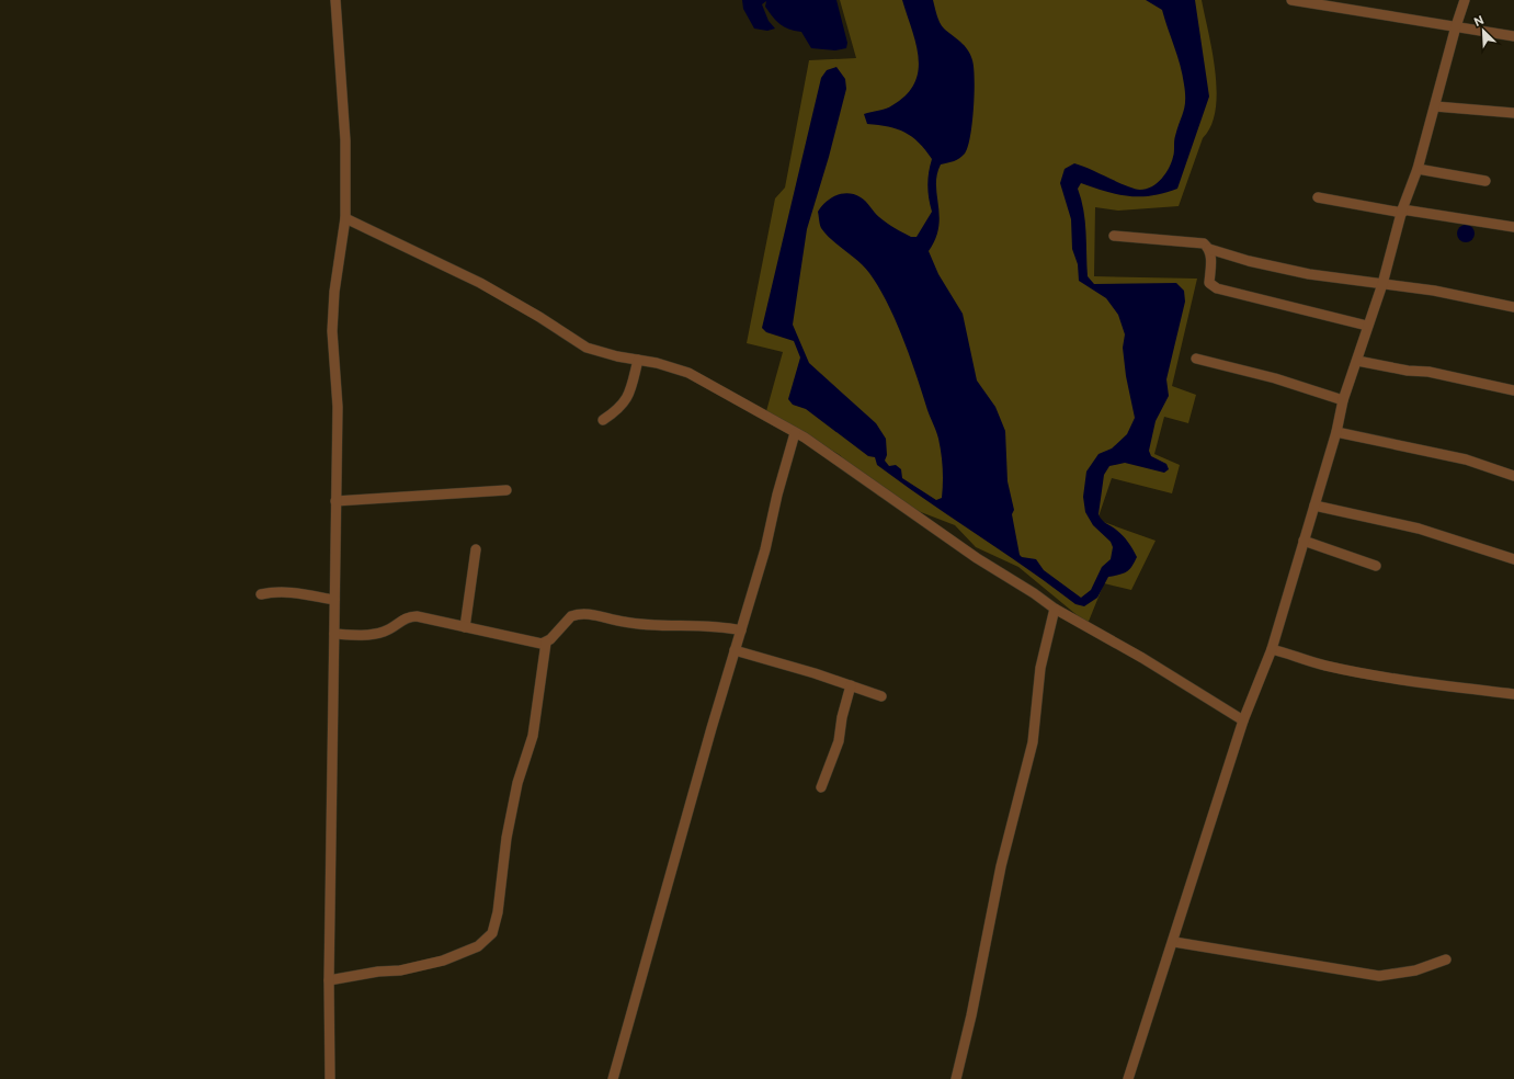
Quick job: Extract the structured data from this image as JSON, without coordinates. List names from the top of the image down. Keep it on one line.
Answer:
{"north":"top left"}
